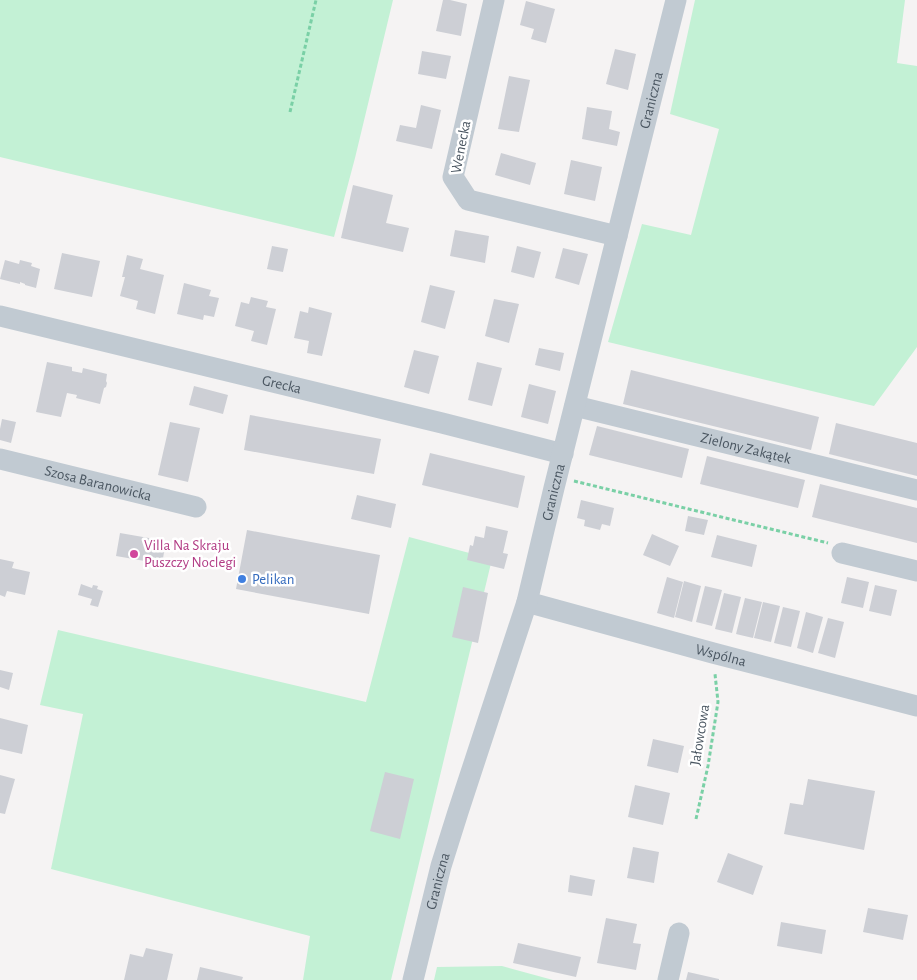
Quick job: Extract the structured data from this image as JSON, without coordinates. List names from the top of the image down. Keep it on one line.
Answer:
{"streets":{"street":["Graniczna","Wenecka","Grecka","Zielony Zakątek","Szosa Baranowicka","Wspólna"],"path":["Jałowcowa"]},"crossings":[["Graniczna","Wenecka"],["Graniczna","Grecka"],["Graniczna","Zielony Zakątek"],["Graniczna","Wspólna"],["Wspólna","Jałowcowa"]],"places":["Villa Na Skraju Puszczy Noclegi","Pelikan"]}
